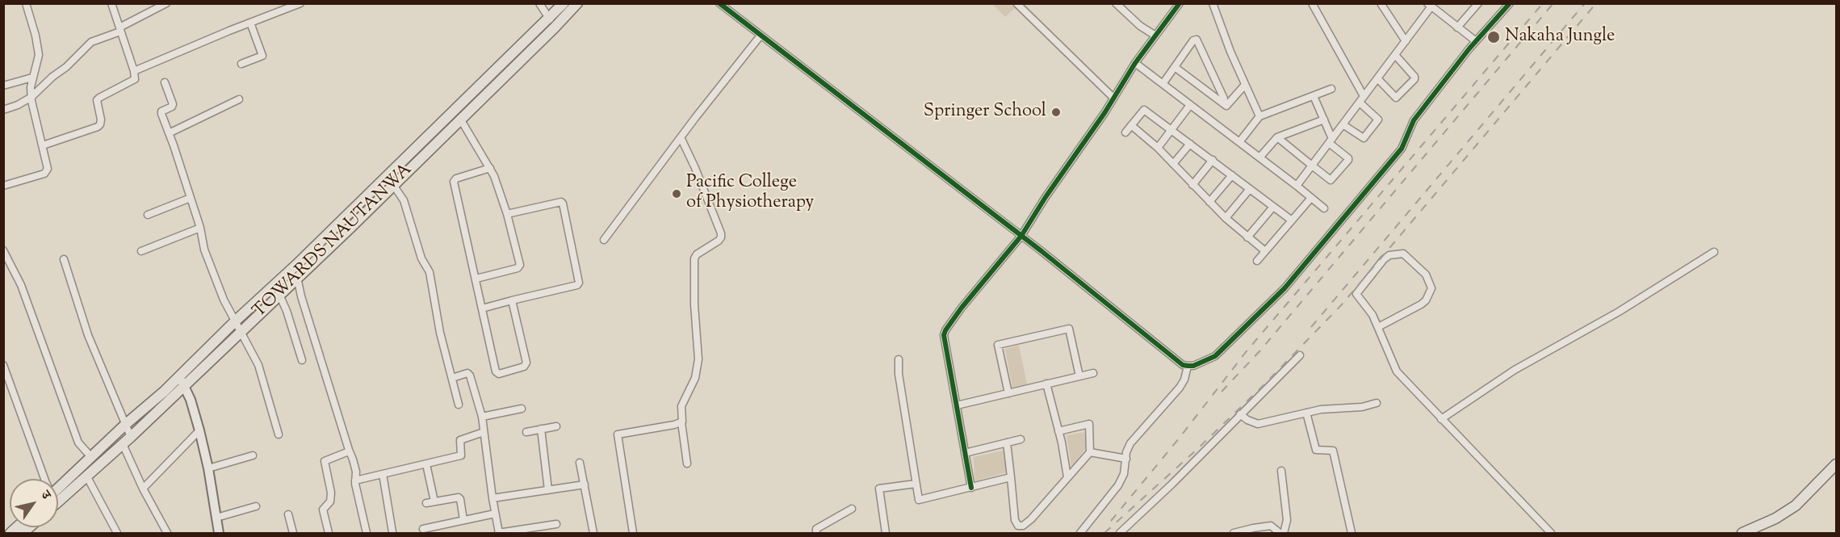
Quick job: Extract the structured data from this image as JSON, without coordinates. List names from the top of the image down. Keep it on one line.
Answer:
{"streets":{"main road":["TOWARDS NAUTANWA"]},"places":["Nakaha Jungle","Springer School","Pacific College of Physiotherapy"],"north":"top right"}
